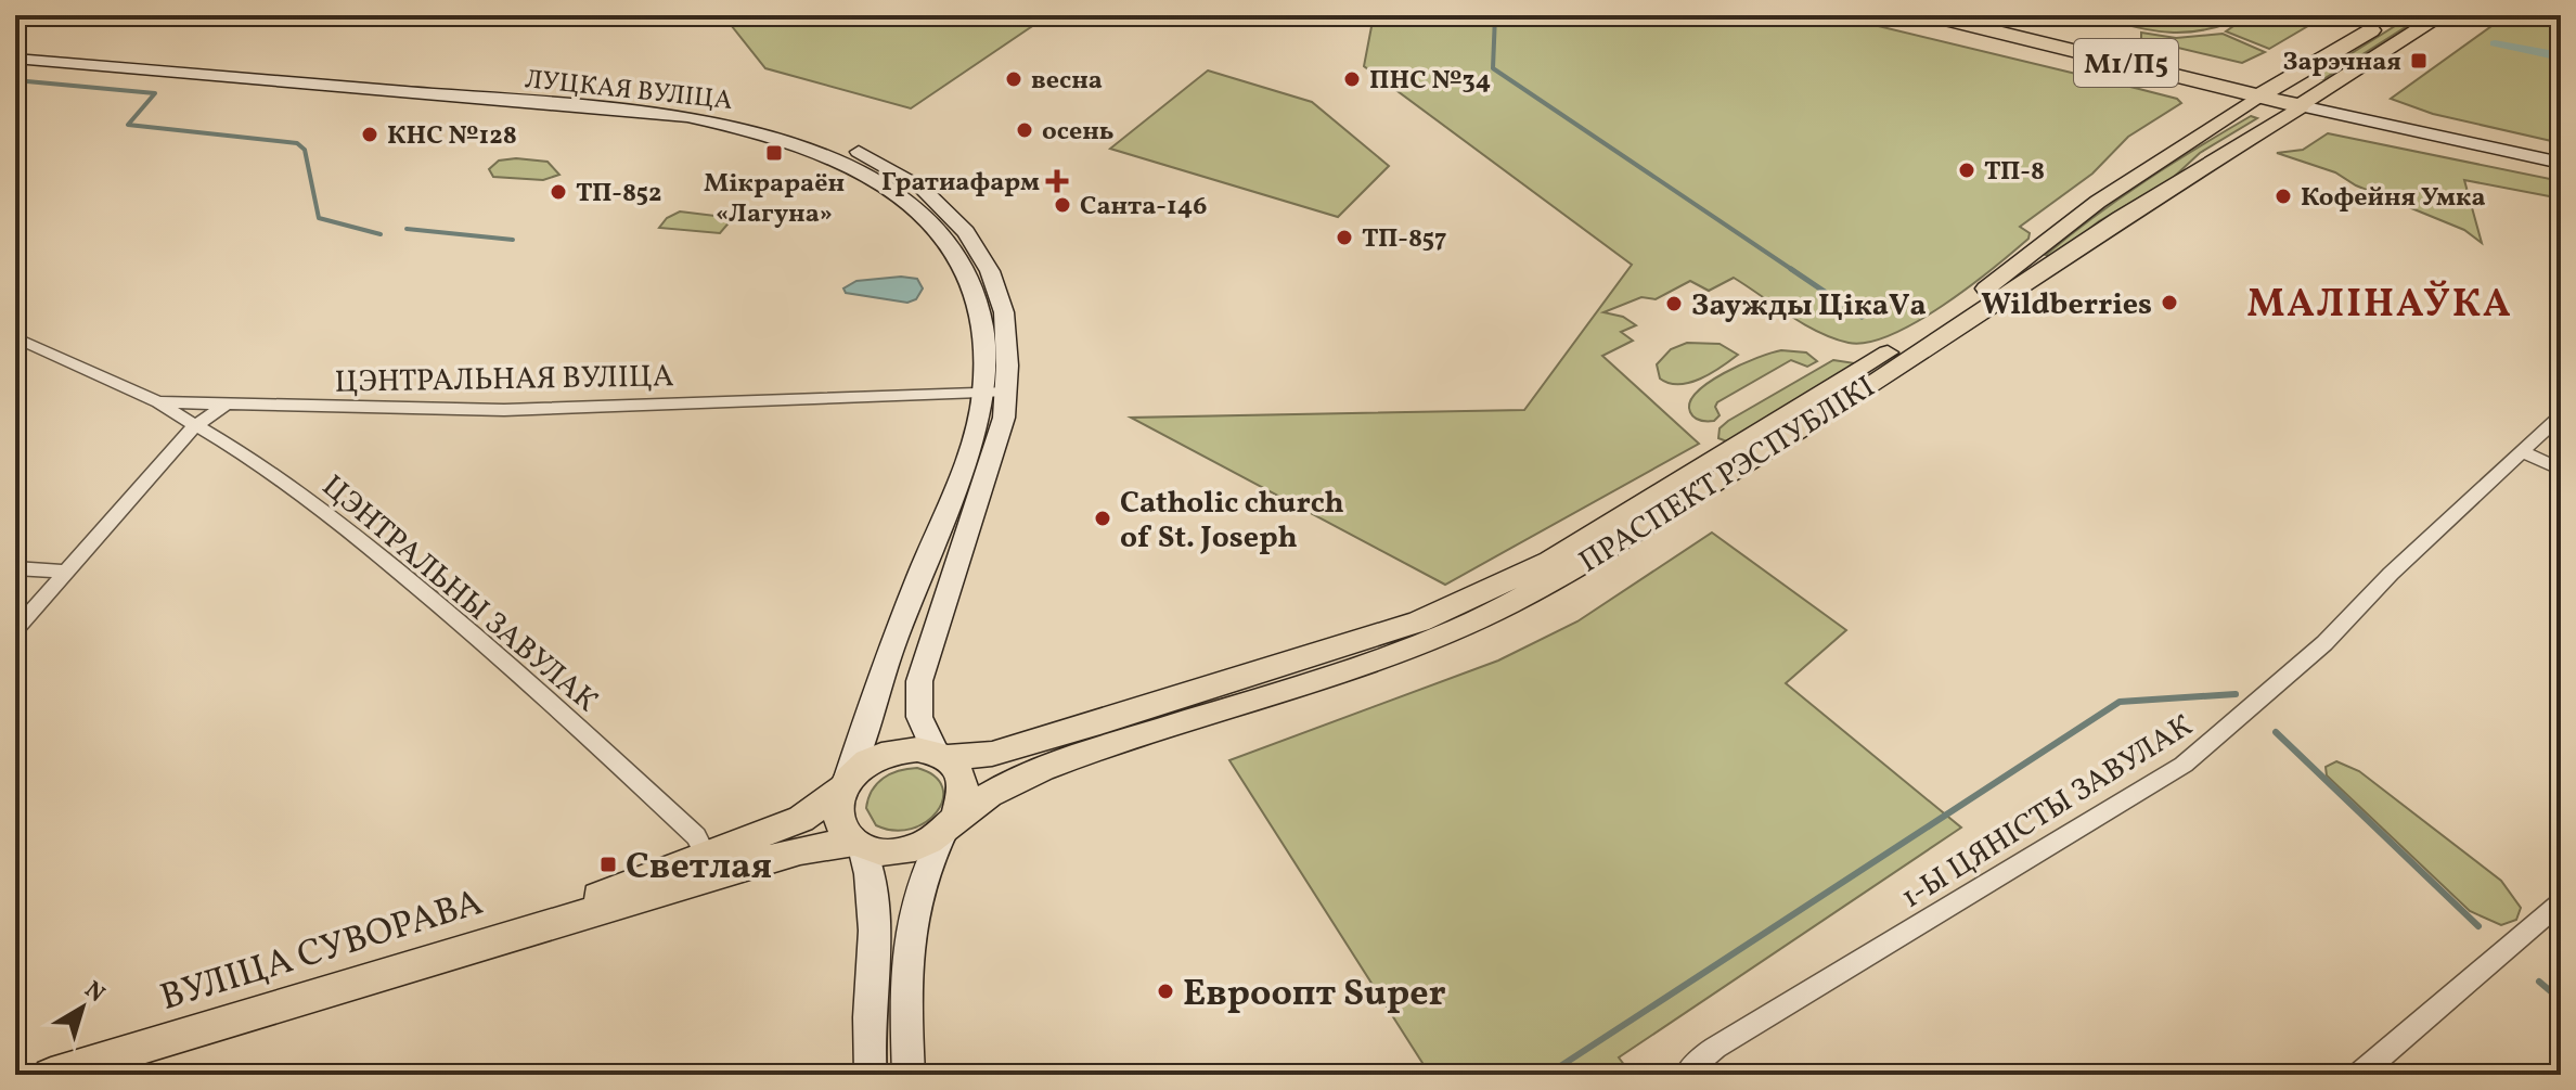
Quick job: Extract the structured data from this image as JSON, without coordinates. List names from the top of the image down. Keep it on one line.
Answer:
{"streets":{"highway":["М1/П5","ПРАСПЕКТ РЭСПУБЛІКІ"],"main road":["ВУЛІЦА СУВОРАВА"],"street":["ЛУЦКАЯ ВУЛІЦА","ЦЭНТРАЛЬНАЯ ВУЛІЦА","ЦЭНТРАЛЬНЫ ЗАВУЛАК","1-Ы ЦЯНІСТЫ ЗАВУЛАК"]},"crossings":[["М1/П5","ПРАСПЕКТ РЭСПУБЛІКІ"],["ЛУЦКАЯ ВУЛІЦА","ЦЭНТРАЛЬНАЯ ВУЛІЦА"],["ЛУЦКАЯ ВУЛІЦА","ПРАСПЕКТ РЭСПУБЛІКІ"],["ЛУЦКАЯ ВУЛІЦА","ВУЛІЦА СУВОРАВА"],["ЦЭНТРАЛЬНАЯ ВУЛІЦА","ЦЭНТРАЛЬНЫ ЗАВУЛАК"],["ПРАСПЕКТ РЭСПУБЛІКІ","ВУЛІЦА СУВОРАВА"],["ЦЭНТРАЛЬНЫ ЗАВУЛАК","ВУЛІЦА СУВОРАВА"]],"districts":["МАЛІНАЎКА"],"places":{"transit":["Зарэчная","Мікрараён «Лагуна»","Светлая"],"other":["весна","ПНС №34","осень","КНС №128","ТП-8","ТП-852","Кофейня Умка","Санта-146","ТП-857","Wildberries","Заужды ЦікаVа","Catholic church of St. Joseph","Евроопт Super"],"health":["Гратиафарм"]},"north":"top right"}
